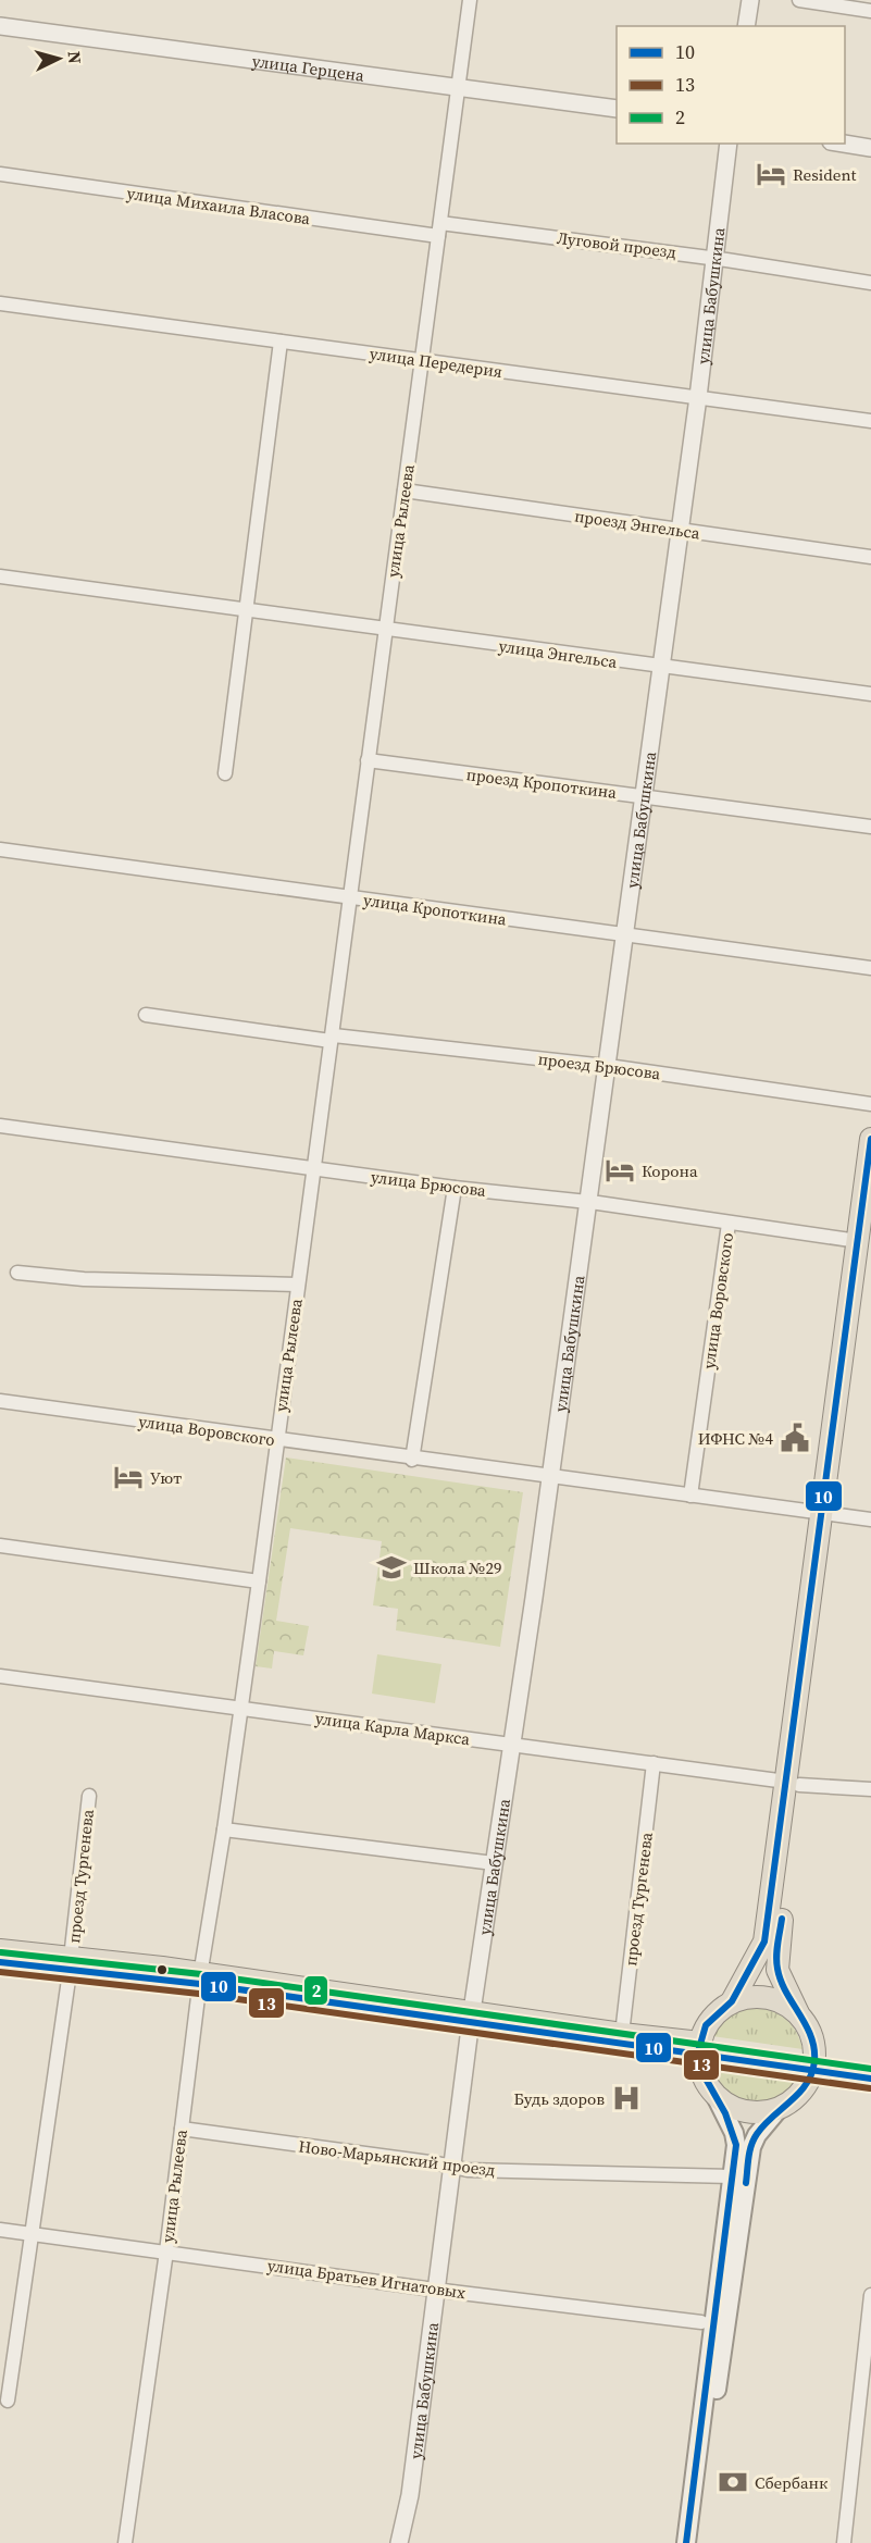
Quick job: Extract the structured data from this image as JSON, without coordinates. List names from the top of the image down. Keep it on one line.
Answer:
{"streets":{"street":["улица Герцена","улица Михаила Власова","Луговой проезд","улица Бабушкина","улица Передерия","улица Рылеева","проезд Энгельса","улица Энгельса","проезд Кропоткина","улица Кропоткина","проезд Брюсова","улица Брюсова","улица Воровского","улица Карла Маркса","проезд Тургенева","Ново-Марьянский проезд","улица Братьев Игнатовых"]},"crossings":[["улица Герцена","улица Рылеева"],["улица Михаила Власова","Луговой проезд"],["улица Михаила Власова","улица Рылеева"],["Луговой проезд","улица Бабушкина"],["Луговой проезд","улица Рылеева"],["улица Бабушкина","улица Передерия"],["улица Бабушкина","проезд Энгельса"],["улица Бабушкина","улица Энгельса"],["улица Бабушкина","проезд Кропоткина"],["улица Бабушкина","улица Кропоткина"],["улица Бабушкина","проезд Брюсова"],["улица Бабушкина","улица Брюсова"],["улица Бабушкина","улица Воровского"],["улица Бабушкина","улица Карла Маркса"],["улица Бабушкина","Ново-Марьянский проезд"],["улица Бабушкина","улица Братьев Игнатовых"],["улица Передерия","улица Рылеева"],["улица Рылеева","проезд Энгельса"],["улица Рылеева","улица Энгельса"],["улица Рылеева","проезд Кропоткина"],["улица Рылеева","улица Кропоткина"],["улица Рылеева","проезд Брюсова"],["улица Рылеева","улица Брюсова"],["улица Рылеева","улица Воровского"],["улица Рылеева","улица Карла Маркса"],["улица Рылеева","Ново-Марьянский проезд"],["улица Рылеева","улица Братьев Игнатовых"],["улица Брюсова","улица Воровского"],["улица Карла Маркса","проезд Тургенева"]],"places":{"hotel":["Resident","Корона","Уют"],"public building":["ИФНС №4"],"school or university":["Школа №29"],"hospital":["Будь здоров"],"bank":["Сбербанк"]},"lines":["transit line 10","transit line 2","transit line 13"],"legend":["10","13","2"],"north":"right"}
